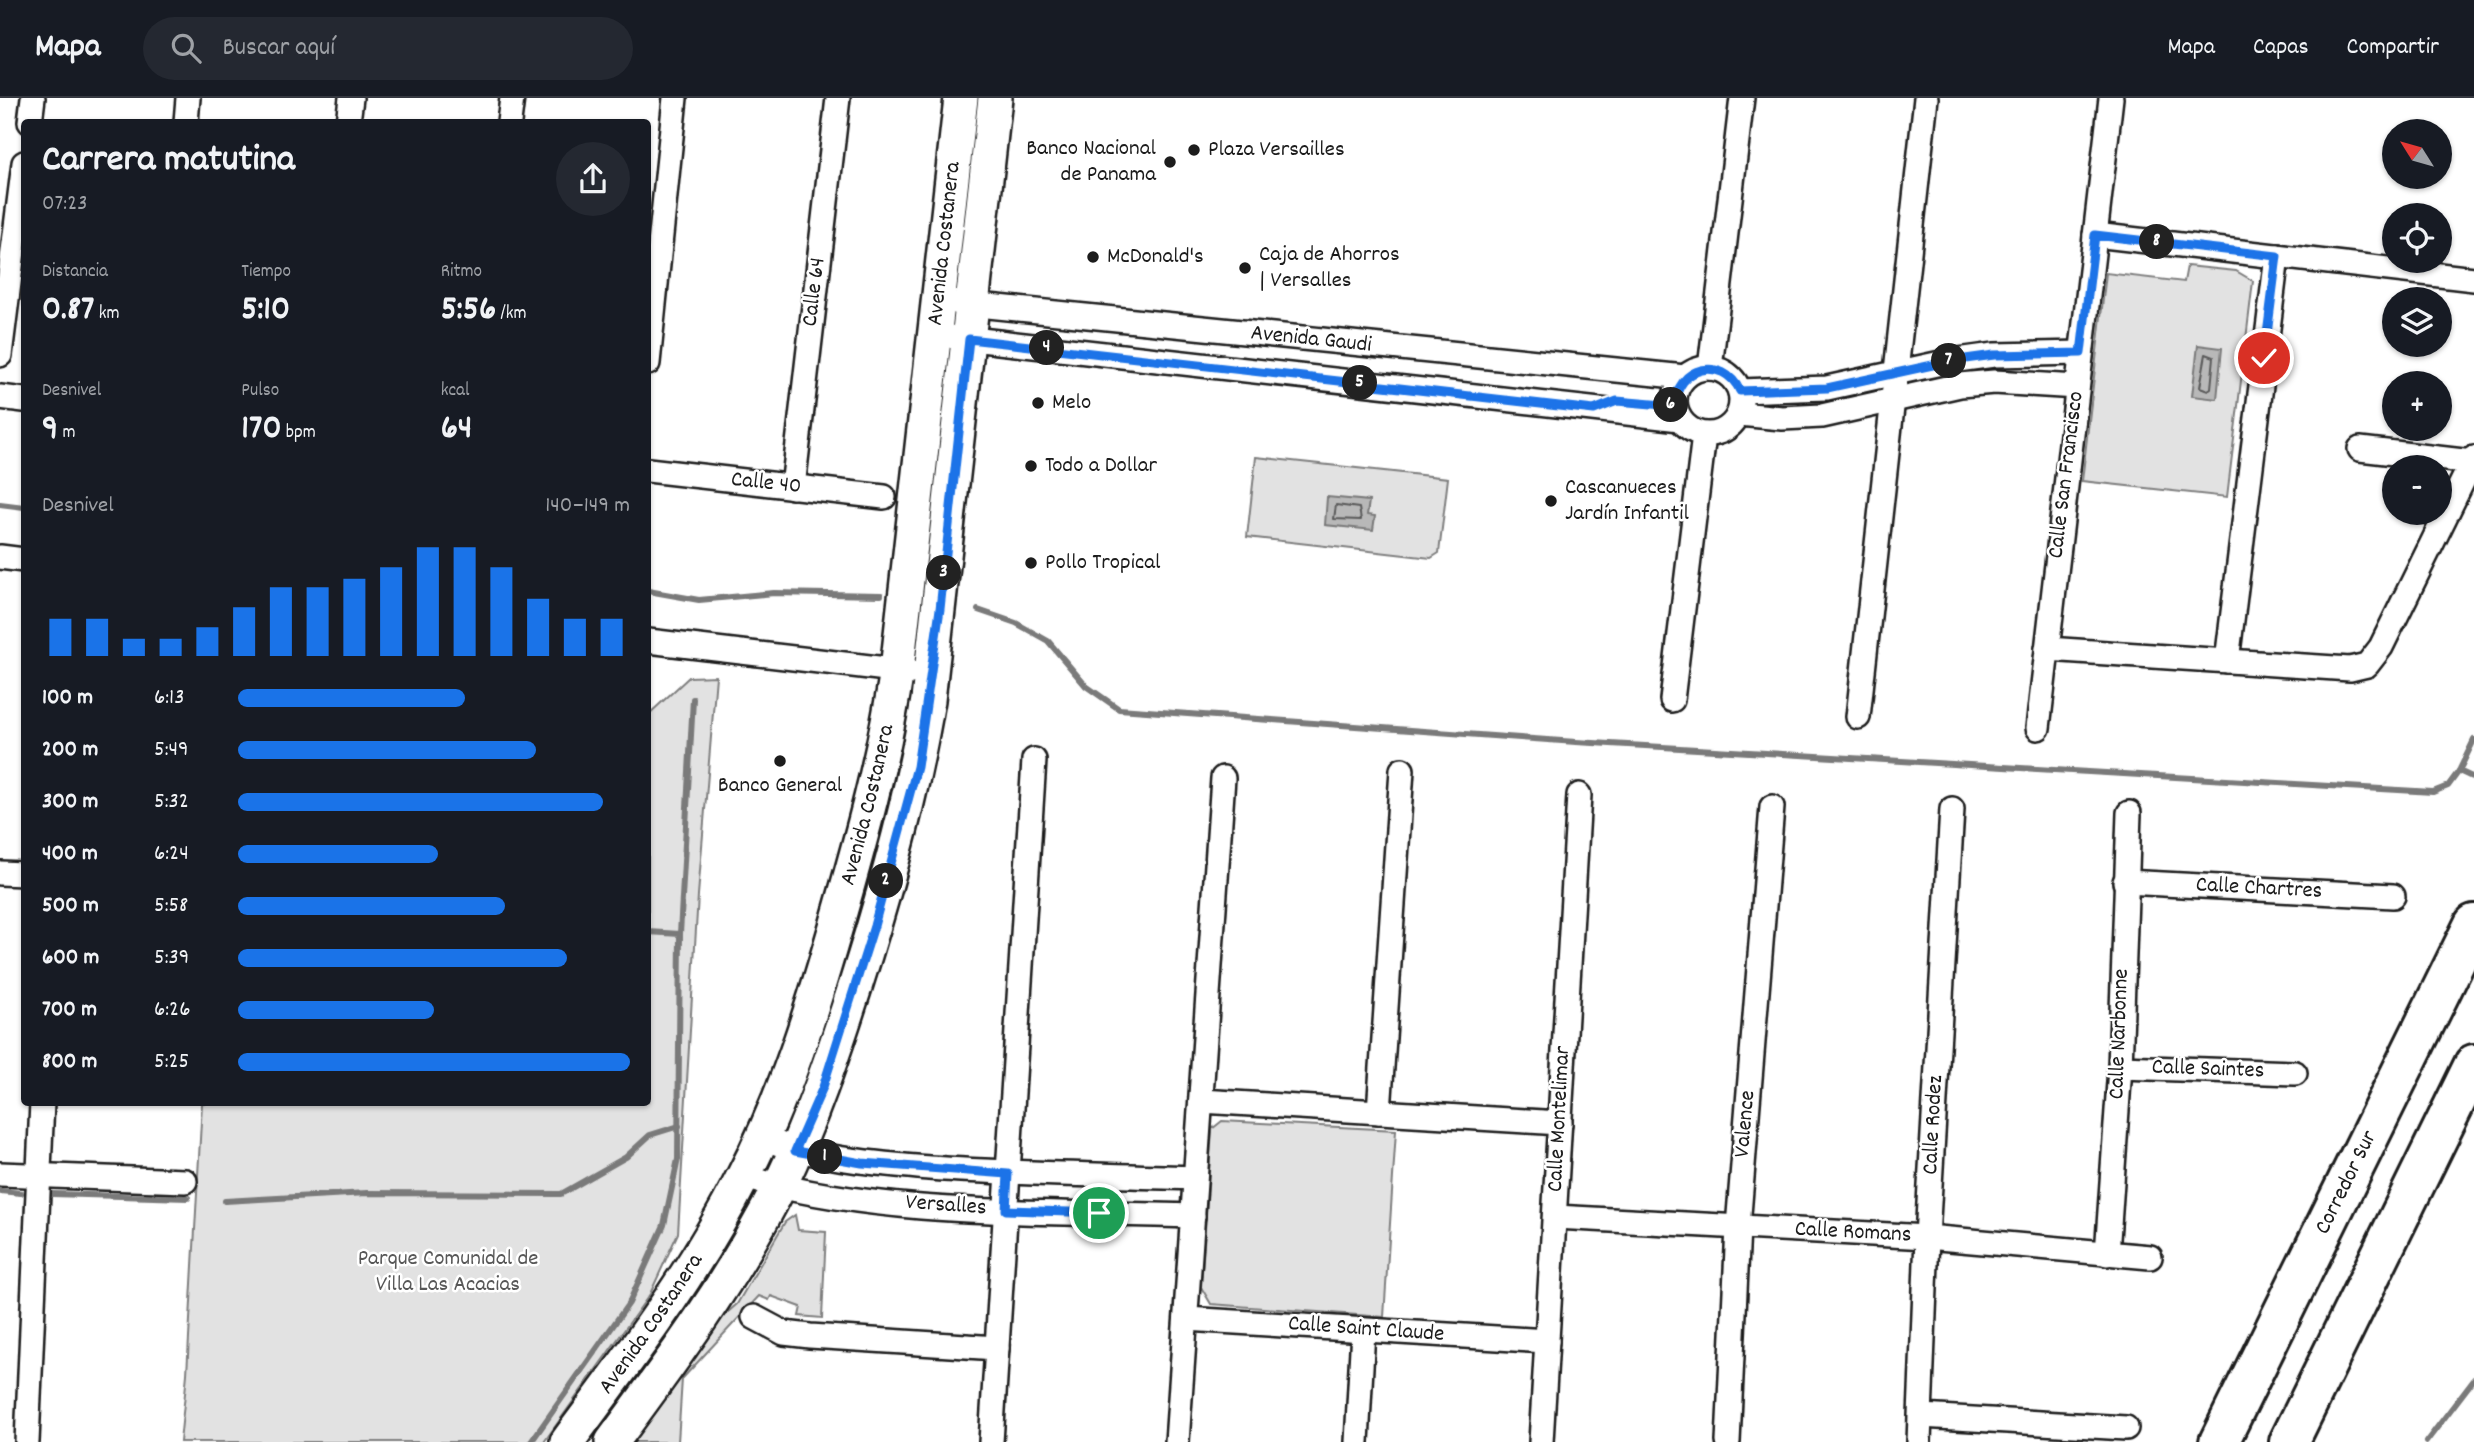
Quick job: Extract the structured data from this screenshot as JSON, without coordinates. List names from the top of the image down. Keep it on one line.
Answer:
{"streets":{"highway":["Corredor Sur"],"street":["Avenida Costanera","Calle 64","Avenida Gaudi","Calle San Francisco","Calle 40","Calle Chartres","Calle Narbonne","Calle Saintes","Calle Montelimar","Valence","Calle Rodez","Versalles","Calle Romans","Calle Saint Claude"]},"crossings":[["Avenida Costanera","Avenida Gaudi"],["Avenida Costanera","Versalles"],["Calle 64","Calle 40"],["Calle Chartres","Calle Narbonne"],["Calle Narbonne","Calle Saintes"],["Calle Narbonne","Calle Romans"],["Calle Montelimar","Calle Romans"],["Calle Montelimar","Calle Saint Claude"],["Valence","Calle Romans"],["Calle Rodez","Calle Romans"]],"parks":["Parque Comunidal de Villa Las Acacias"],"places":["Plaza Versailles","Banco Nacional de Panama","McDonald's","Caja de Ahorros | Versalles","Melo","Todo a Dollar","Cascanueces Jardín Infantil","Pollo Tropical","Banco General"],"north":"top left","page":{"header":"Mapa","search":"Buscar aquí","nav":["Mapa","Capas","Compartir"],"map_buttons":["+","−"],"heading":["Carrera matutina","07:23"],"pins":["8","4","7","5","6","3","2","1"],"stats":[["Distancia","0.87 km"],["Tiempo","5:10"],["Ritmo","5:56 /km"],["Desnivel","9 m"],["Pulso","170 bpm"],["kcal","64"]],"chart":["Desnivel","140–149 m"],"list":[{"name":"100 m","note":"6:13"},{"name":"200 m","note":"5:49"},{"name":"300 m","note":"5:32"},{"name":"400 m","note":"6:24"},{"name":"500 m","note":"5:58"},{"name":"600 m","note":"5:39"},{"name":"700 m","note":"6:26"},{"name":"800 m","note":"5:25"}]}}
